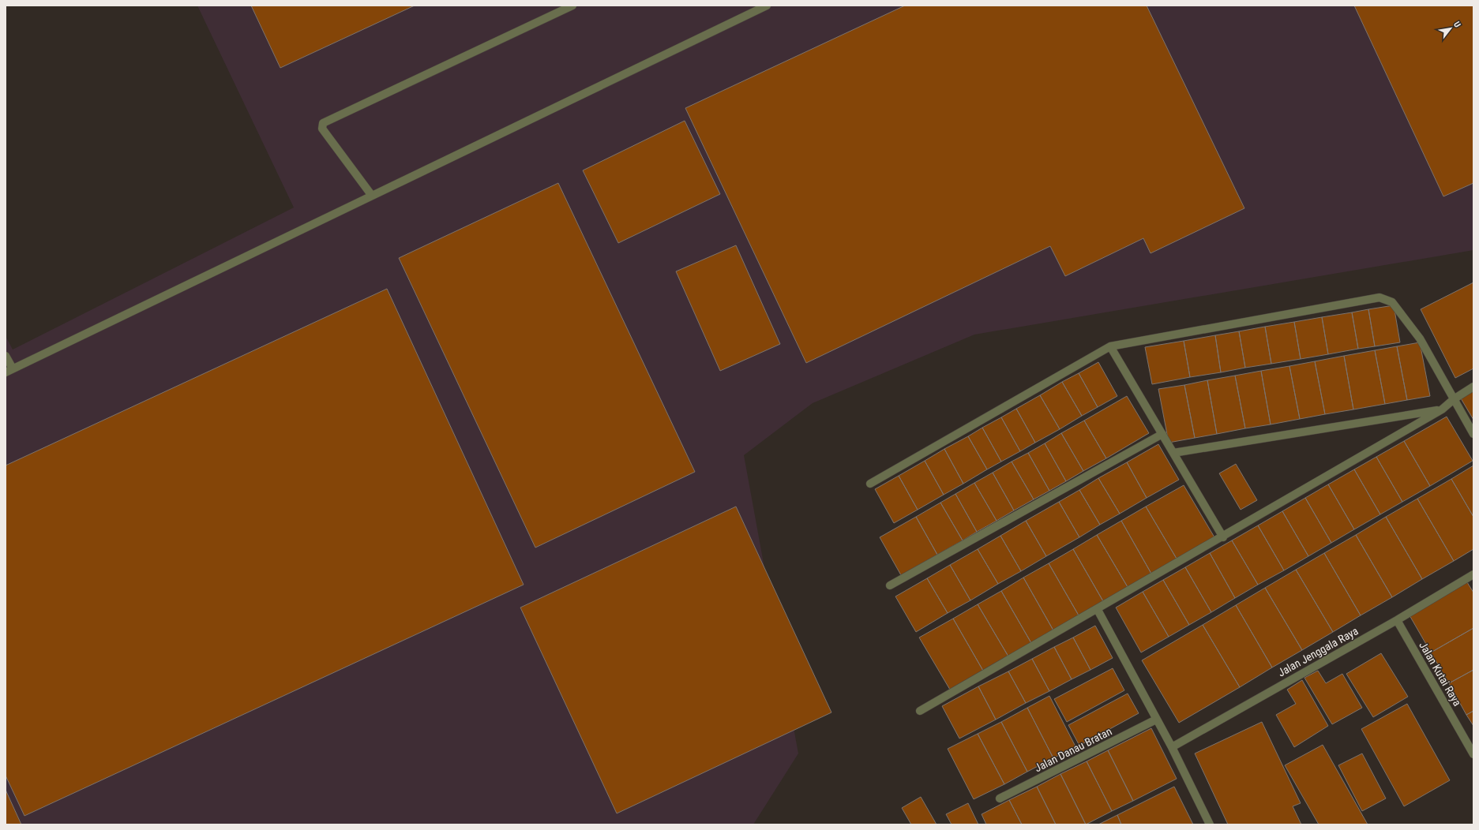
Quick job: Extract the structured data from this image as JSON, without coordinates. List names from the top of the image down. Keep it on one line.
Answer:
{"streets":{"street":["Jalan Jenggala Raya","Jalan Kutai Raya","Jalan Danau Bratan"]},"crossings":[["Jalan Jenggala Raya","Jalan Kutai Raya"]],"north":"top right"}
